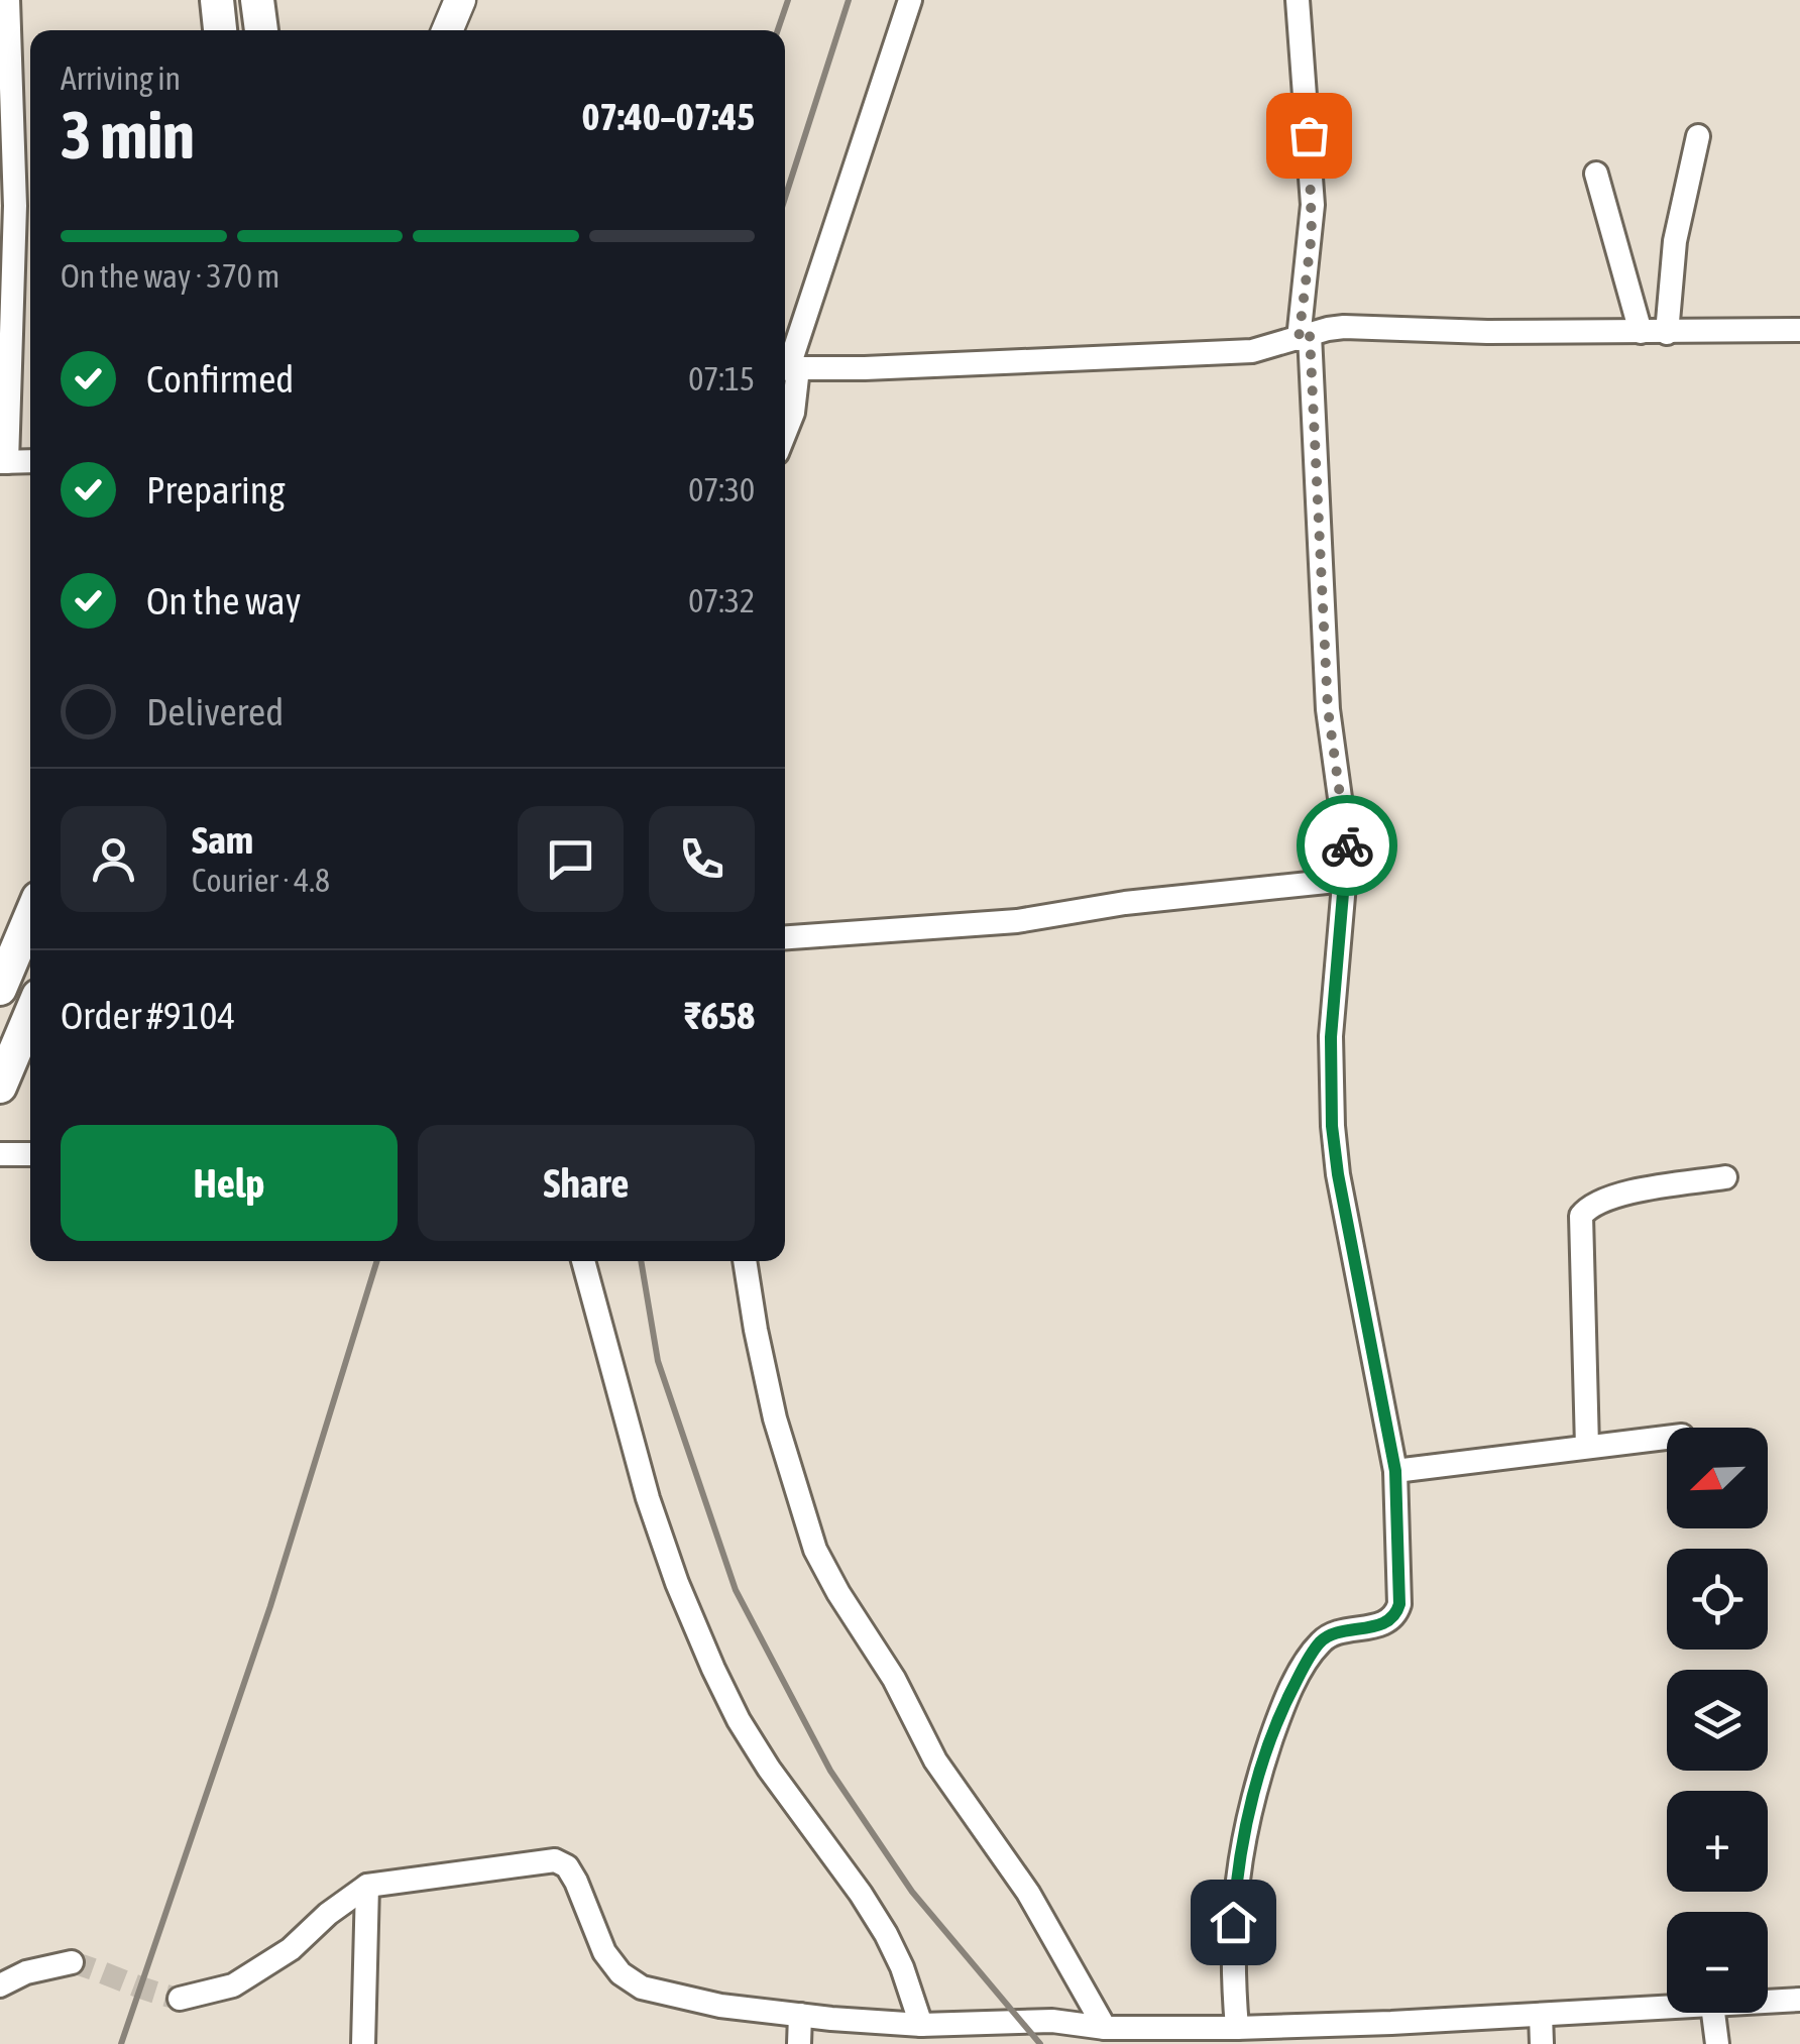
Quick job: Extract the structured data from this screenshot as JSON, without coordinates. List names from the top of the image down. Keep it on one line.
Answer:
{"north":"bottom left","page":{"heading":["3 min","Arriving in","07:40–07:45"],"panel":["Sam","Courier · 4.8","Order #9104","₹658"],"bar":"On the way · 370 m","list":[["Confirmed","07:15"],["Preparing","07:30"],["On the way","07:32"],"Delivered"],"buttons":["Help","Share"],"map_buttons":["+","−"]}}
